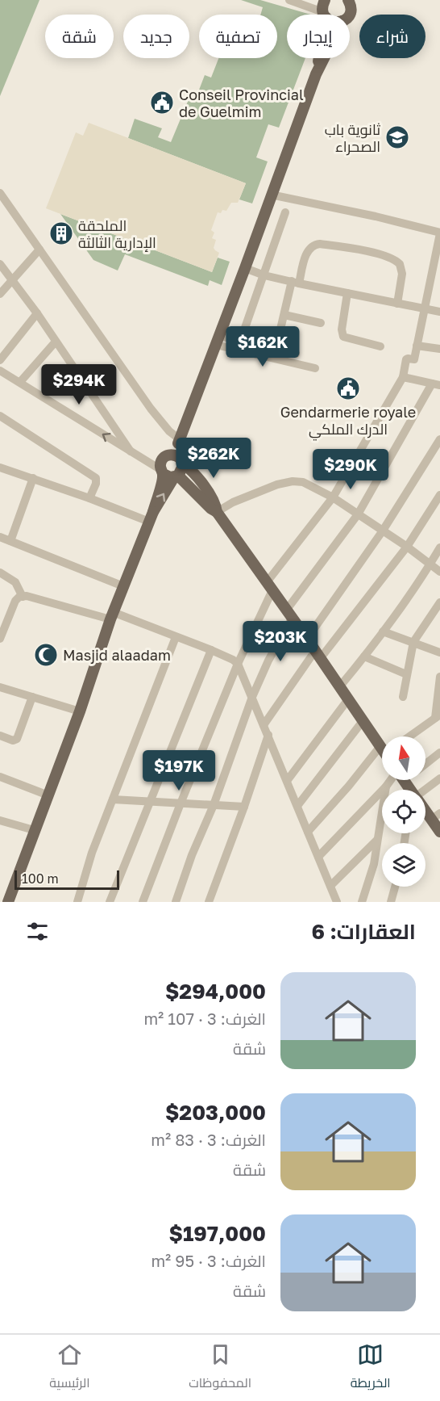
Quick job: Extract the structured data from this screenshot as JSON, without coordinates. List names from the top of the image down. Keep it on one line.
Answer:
{"places":{"public building":["Conseil Provincial de Guelmim","Gendarmerie royale الدرك الملكي"],"school or university":["ثانوية باب الصحراء"],"building":["الملحقة الإدارية الثالثة"],"mosque":["Masjid alaadam"]},"scale_bar":"100 m","north":"top","page":{"chip":["شراء","إيجار","تصفية","جديد","شقة"],"price":["$162K","$294K","$262K","$290K","$203K","$197K"],"scale":"100 m","heading":"العقارات: 6","list":[{"name":"$294,000","note":"الغرف: 3 · 107 m² · شقة"},{"name":"$203,000","note":"الغرف: 3 · 83 m² · شقة"},{"name":"$197,000","note":"الغرف: 3 · 95 m² · شقة"}],"tabs":["الخريطة","المحفوظات","الرئيسية"]}}
